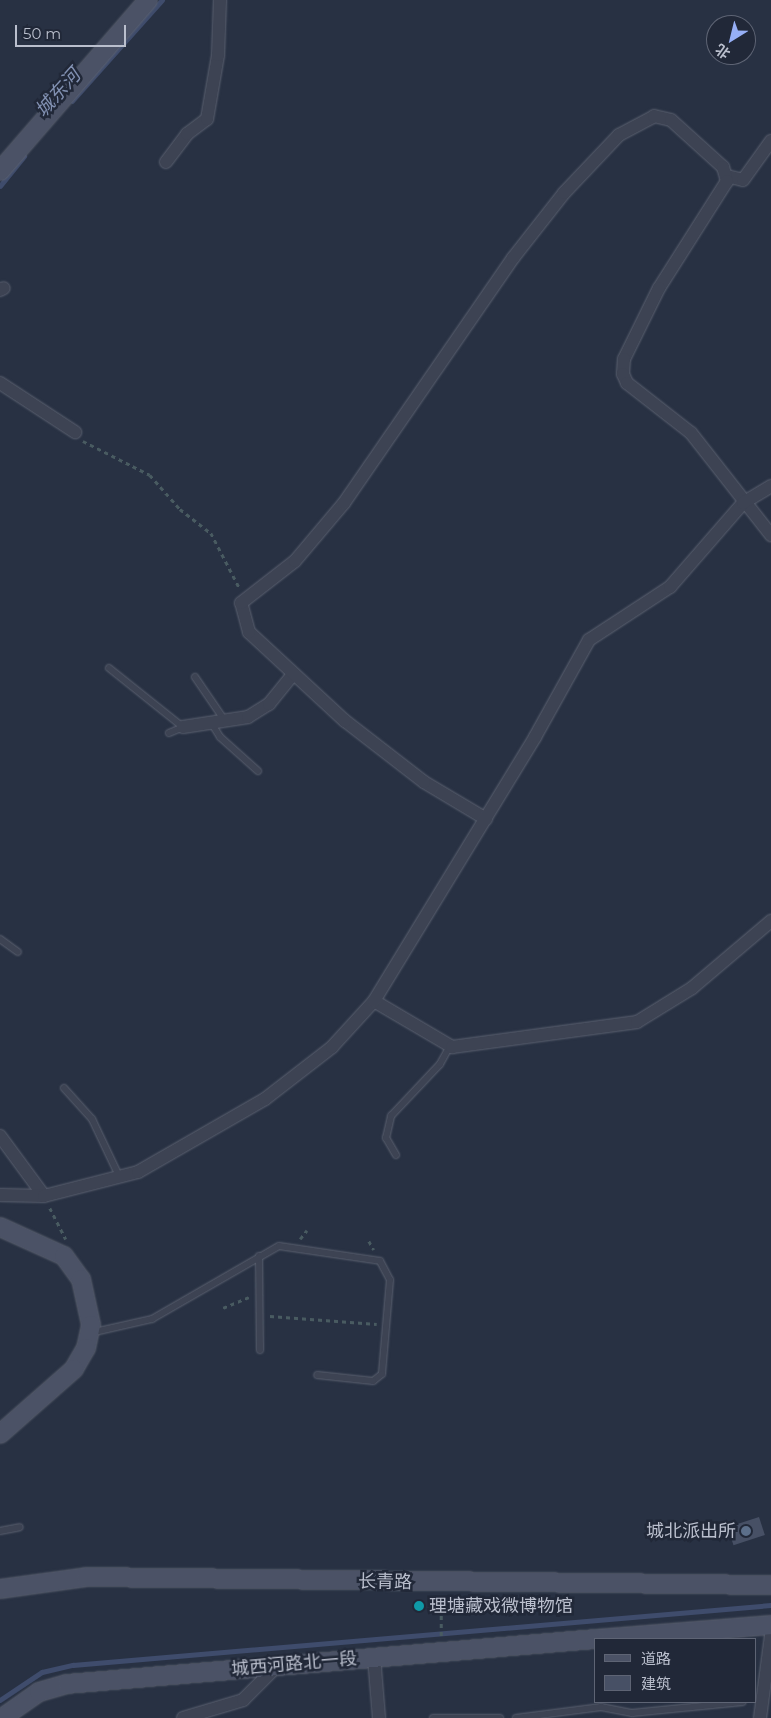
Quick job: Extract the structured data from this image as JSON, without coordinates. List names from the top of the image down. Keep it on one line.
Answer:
{"streets":{"street":["长青路","城西河路北一段"]},"water":["城东河"],"places":["城北派出所","理塘藏戏微博物馆"],"legend":["道路","建筑"],"scale_bar":"50 m","north":"bottom left"}
